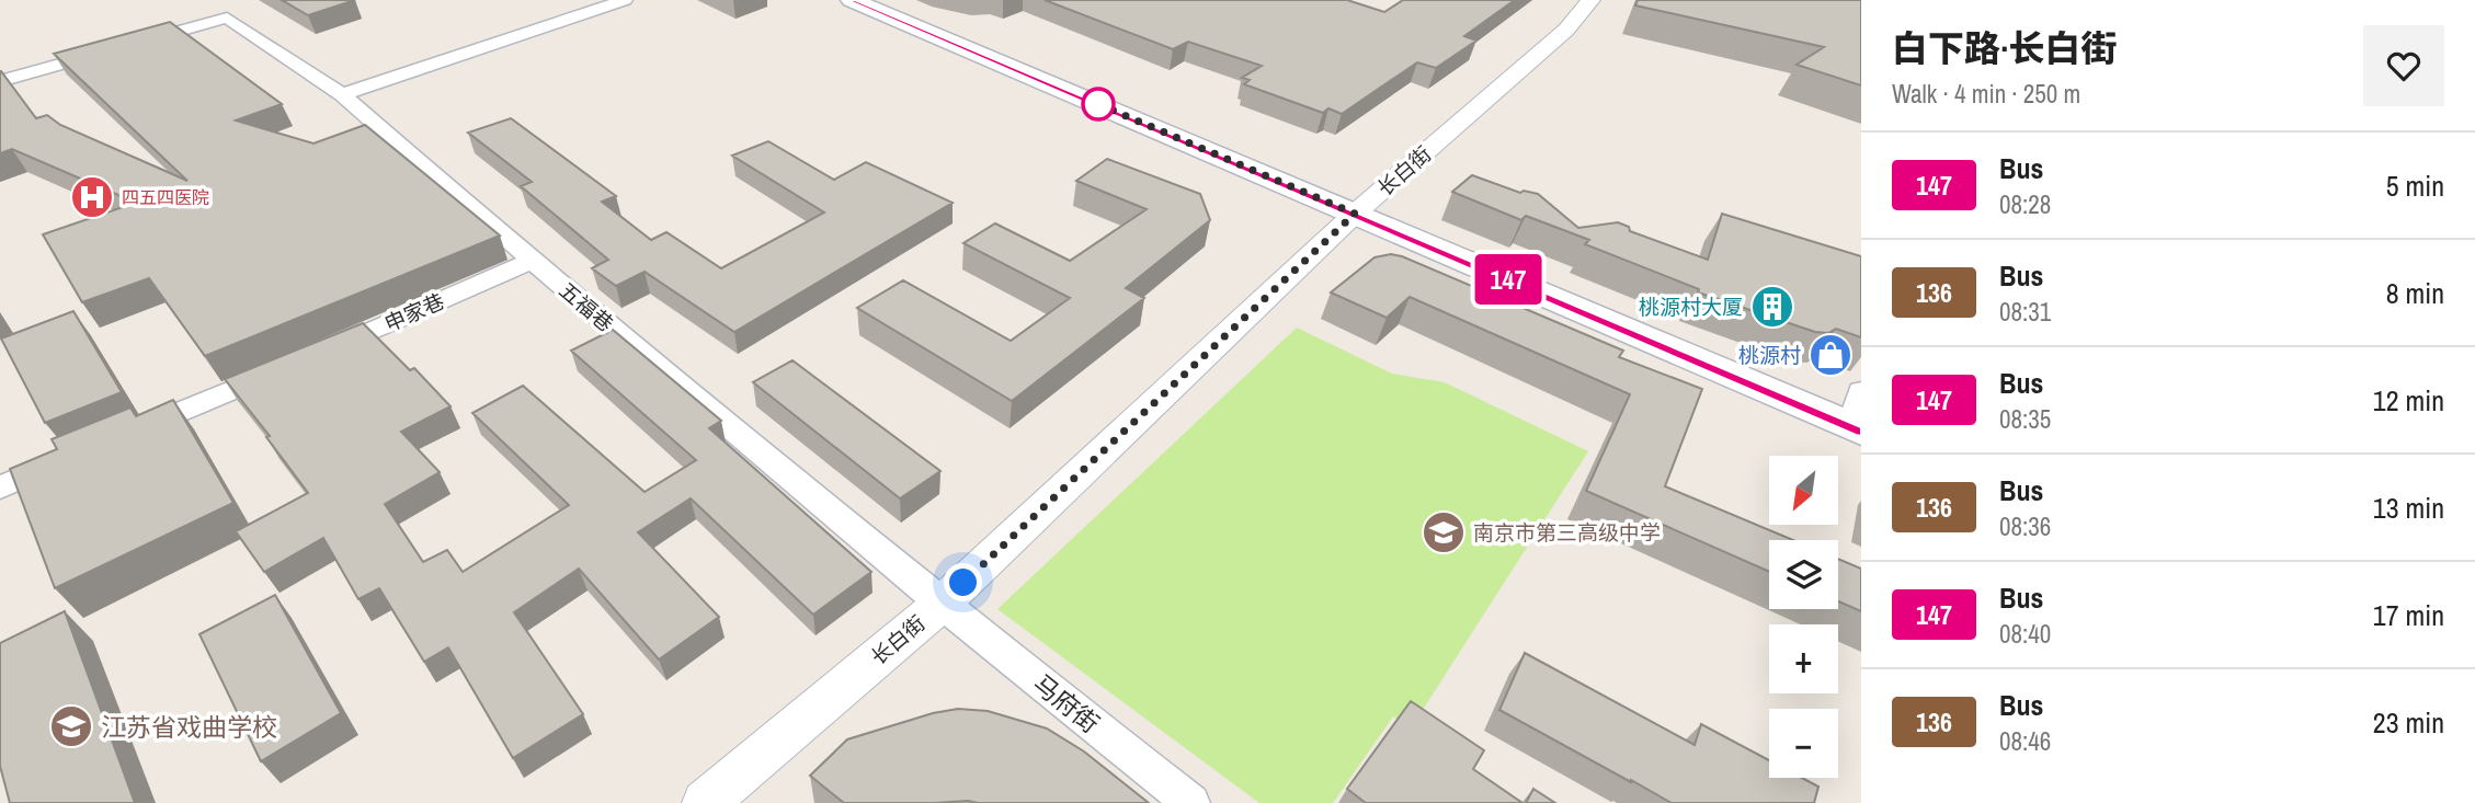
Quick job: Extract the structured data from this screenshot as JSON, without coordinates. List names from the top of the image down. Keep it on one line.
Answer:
{"streets":{"street":["长白街","五福巷","申家巷","马府街"]},"crossings":[["长白街","五福巷"],["长白街","马府街"],["五福巷","申家巷"],["五福巷","马府街"]],"places":{"hospital":["四五四医院"],"building":["桃源村大厦"],"shop":["桃源村"],"school or university":["南京市第三高级中学","江苏省戏曲学校"]},"lines":["bus line 147"],"north":"bottom left","page":{"on_map":"147","heading":["白下路·长白街","Walk · 4 min · 250 m"],"list":[{"mark":"147","name":"Bus","note":"08:28","value":"5 min"},{"mark":"136","name":"Bus","note":"08:31","value":"8 min"},{"mark":"147","name":"Bus","note":"08:35","value":"12 min"},{"mark":"136","name":"Bus","note":"08:36","value":"13 min"},{"mark":"147","name":"Bus","note":"08:40","value":"17 min"},{"mark":"136","name":"Bus","note":"08:46","value":"23 min"}],"map_buttons":["+","−"]}}
